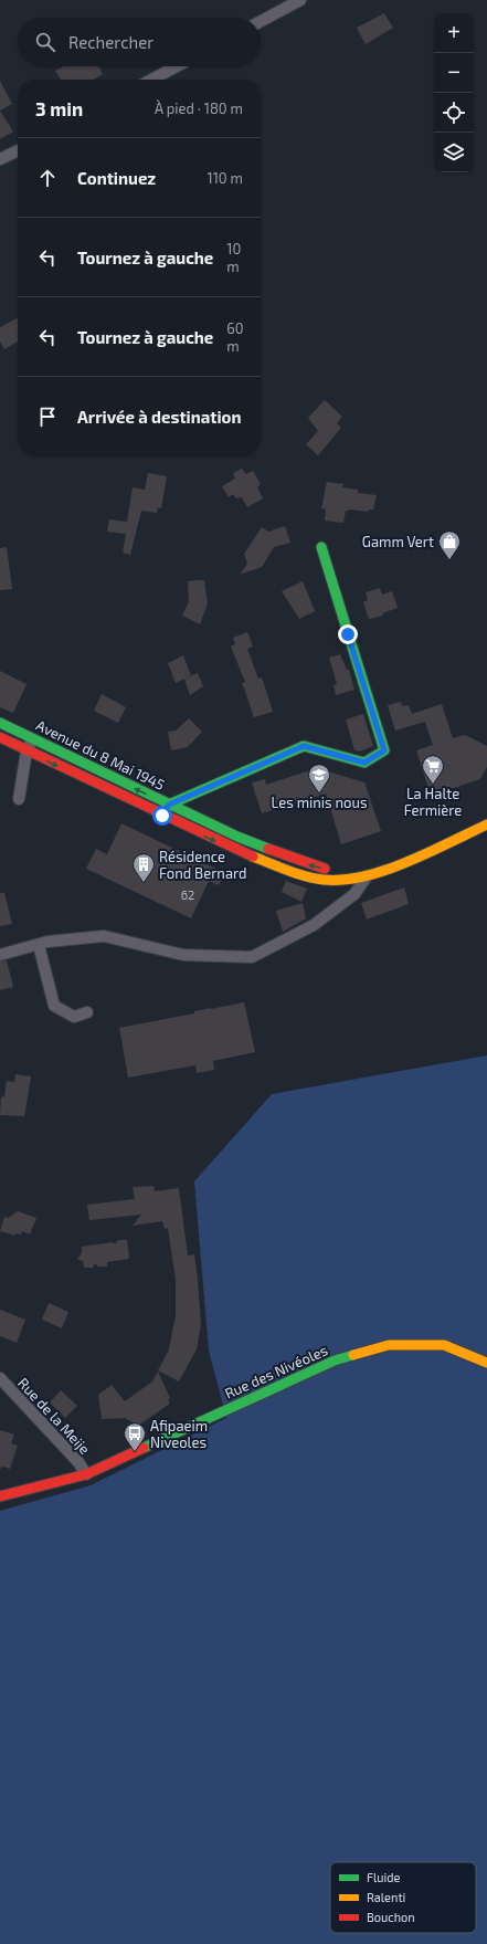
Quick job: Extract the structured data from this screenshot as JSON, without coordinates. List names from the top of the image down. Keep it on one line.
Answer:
{"streets":{"street":["Avenue du 8 Mai 1945","Rue des Nivéoles","Rue de la Meije"]},"crossings":[["Rue des Nivéoles","Rue de la Meije"]],"places":{"shop":["Gamm Vert"],"supermarket":["La Halte Fermière"],"school or university":["Les minis nous"],"building":["Résidence Fond Bernard"],"bus stop":["Afipaeim Niveoles"]},"house_numbers":["62"],"legend":["Fluide","Ralenti","Bouchon"],"page":{"map_buttons":["+","−"],"search":"Rechercher","heading":["3 min","À pied · 180 m"],"list":[["Continuez","110 m"],["Tournez à gauche","10 m"],["Tournez à gauche","60 m"],"Arrivée à destination"]}}
